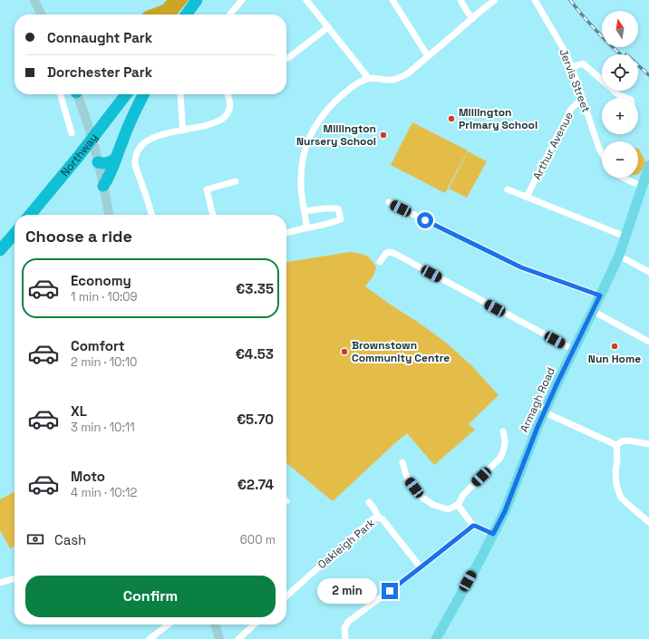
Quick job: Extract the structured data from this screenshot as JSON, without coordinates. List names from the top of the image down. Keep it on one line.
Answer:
{"streets":{"highway":["Northway"],"main road":["Armagh Road"],"street":["Jervis Street","Arthur Avenue","Oakleigh Park"]},"crossings":[["Jervis Street","Arthur Avenue"]],"places":["Millington Primary School","Millington Nursery School","Nun Home","Brownstown Community Centre"],"north":"top","page":{"map_buttons":["+","−"],"banner":["Connaught Park","Dorchester Park"],"heading":"Choose a ride","list":[{"name":"Economy","note":"1 min · 10:09","value":"€3.35"},{"name":"Comfort","note":"2 min · 10:10","value":"€4.53"},{"name":"XL","note":"3 min · 10:11","value":"€5.70"},{"name":"Moto","note":"4 min · 10:12","value":"€2.74"}],"pay":["Cash","600 m"],"buttons":"Confirm","bubble":"2 min"}}
